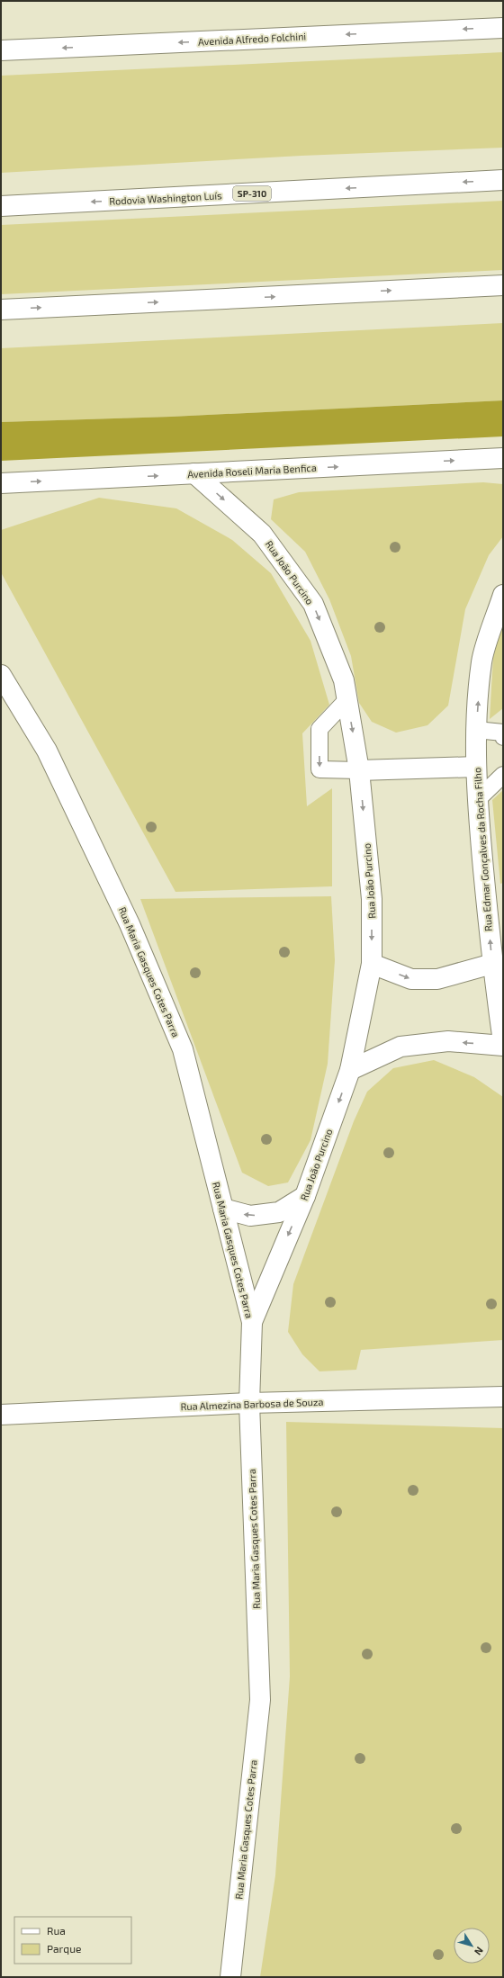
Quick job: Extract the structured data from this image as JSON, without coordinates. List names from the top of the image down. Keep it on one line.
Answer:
{"streets":{"main road":["Avenida Alfredo Folchini","SP-310","Rodovia Washington Luís","Avenida Roseli Maria Benfica","Rua João Purcino","Rua Edmar Gonçalves da Rocha Filho","Rua Maria Gasques Cotes Parra","Rua Almezina Barbosa de Souza"]},"crossings":[["Avenida Roseli Maria Benfica","Rua João Purcino"],["Rua João Purcino","Rua Maria Gasques Cotes Parra"],["Rua Maria Gasques Cotes Parra","Rua Almezina Barbosa de Souza"]],"one_way":["Avenida Alfredo Folchini","Rua João Purcino","Rua Edmar Gonçalves da Rocha Filho"],"legend":["Rua","Parque"],"north":"bottom right"}
